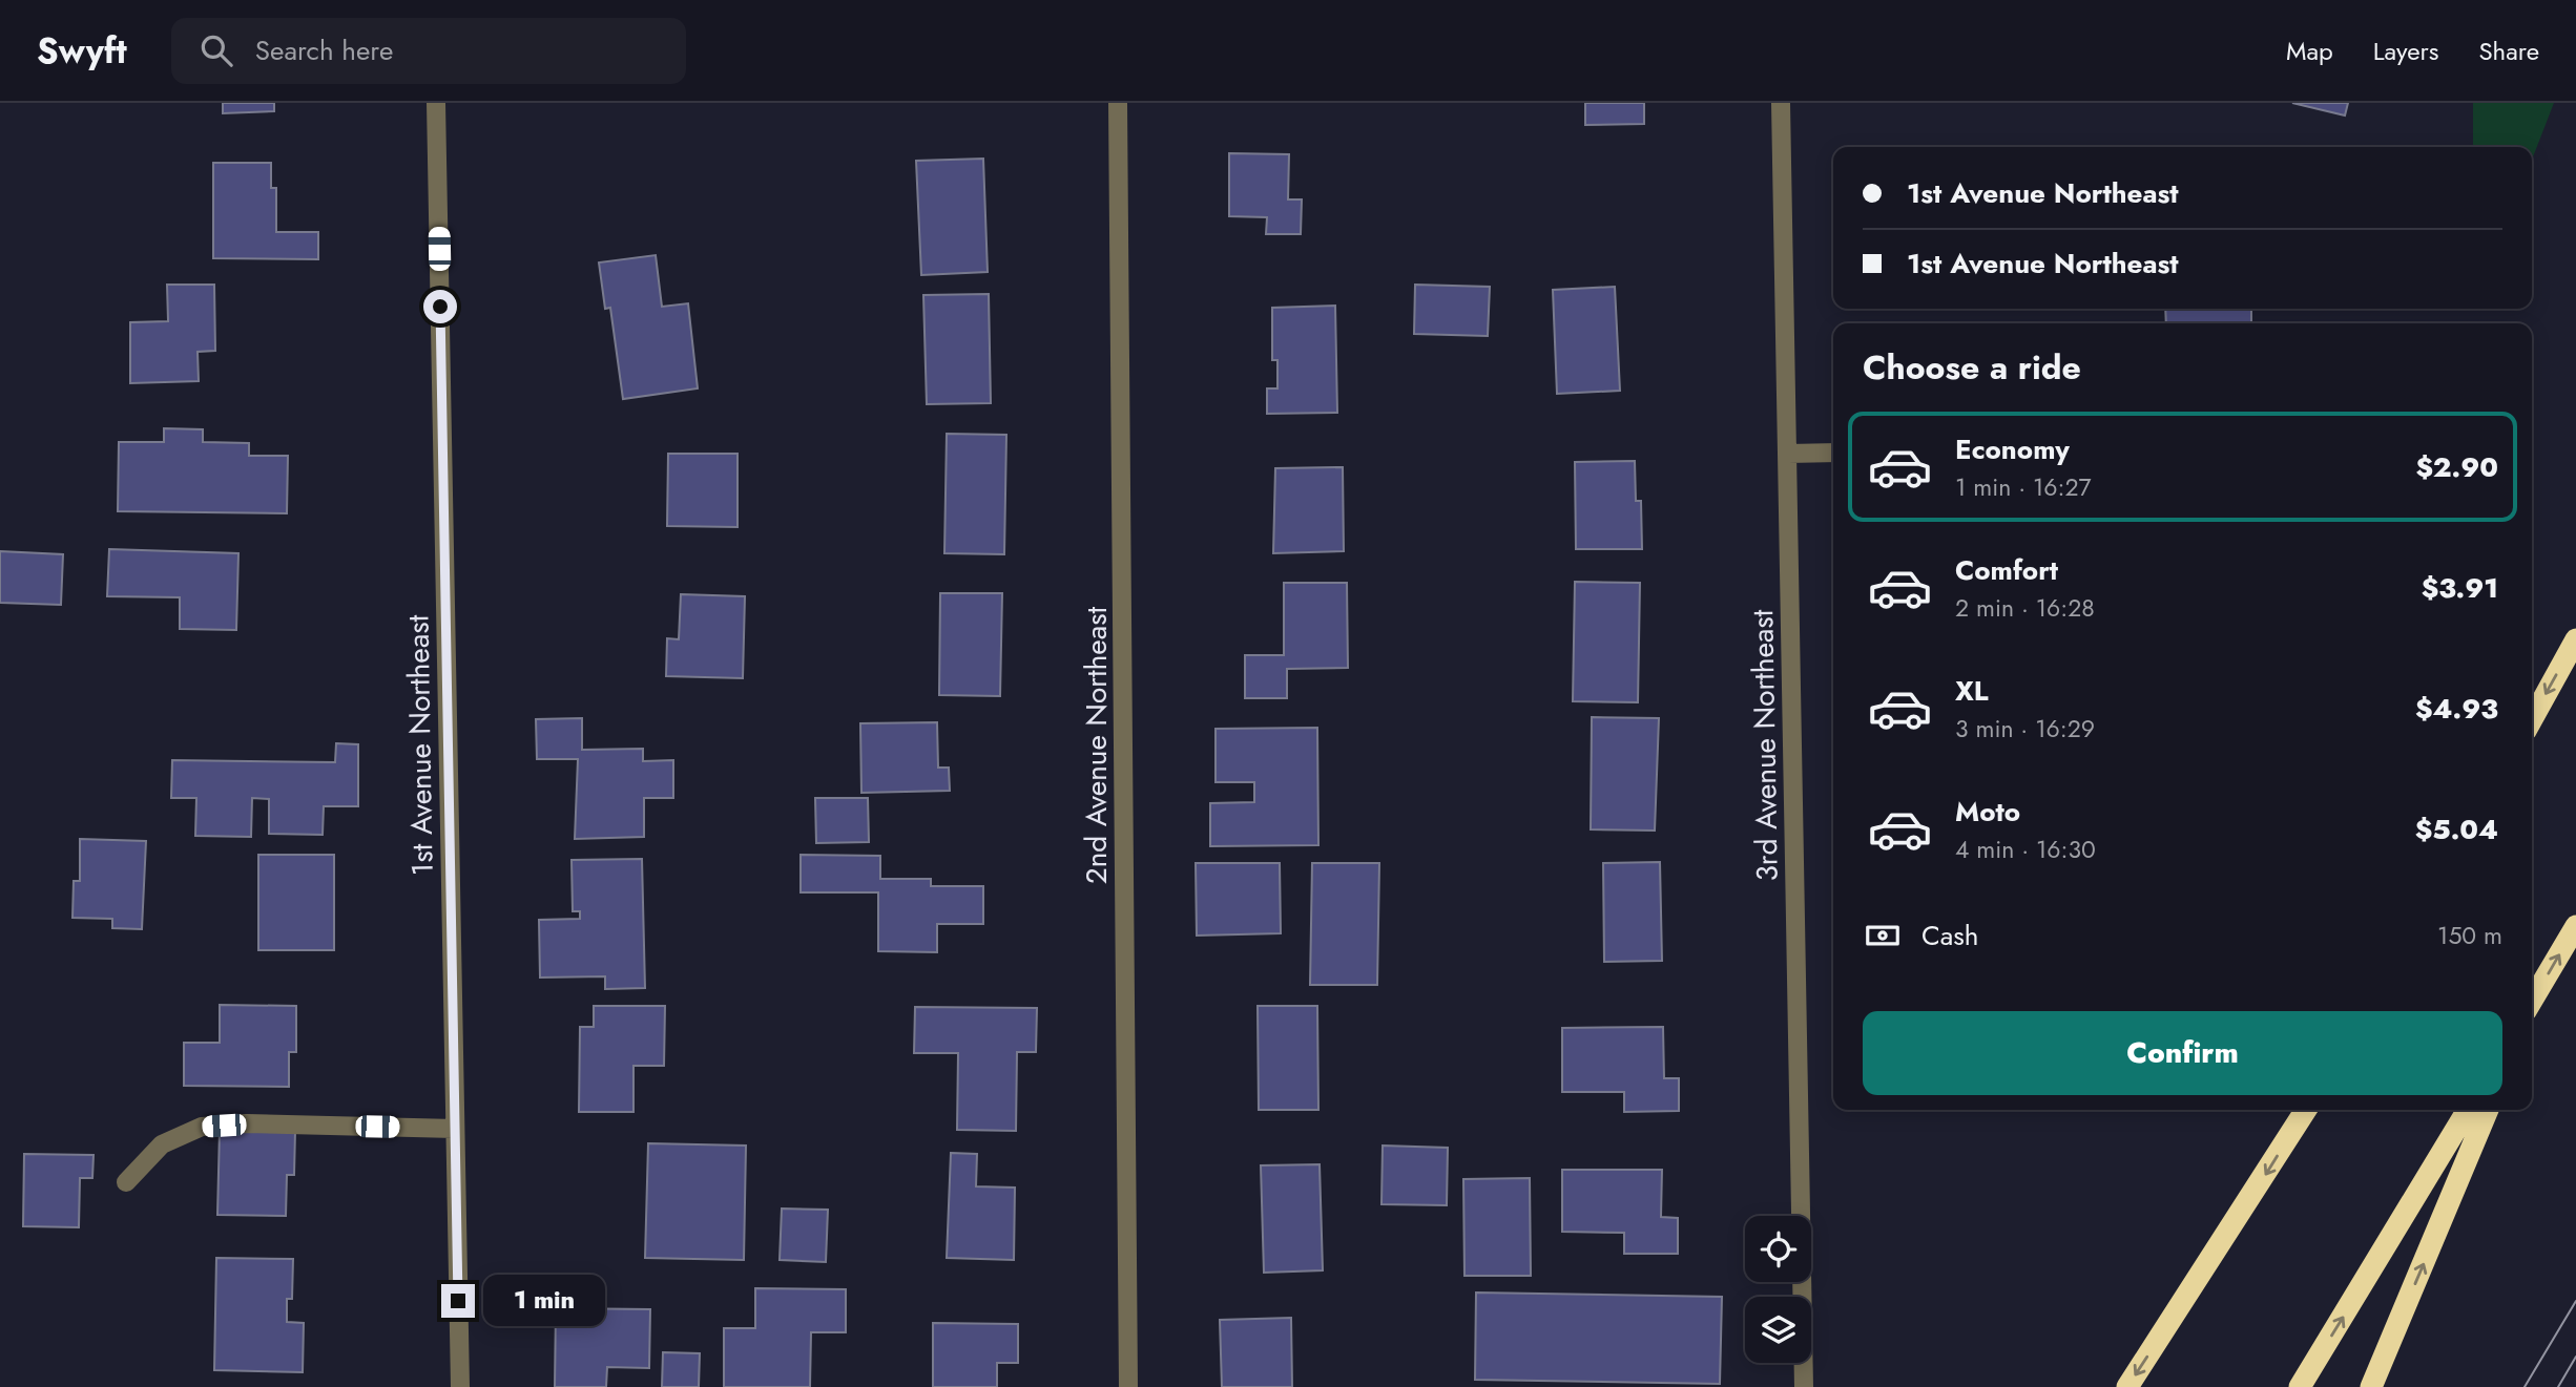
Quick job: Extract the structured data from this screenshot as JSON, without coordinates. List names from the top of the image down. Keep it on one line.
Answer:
{"streets":{"street":["1st Avenue Northeast","2nd Avenue Northeast","3rd Avenue Northeast"]},"page":{"header":"Swyft","search":"Search here","nav":["Map","Layers","Share"],"banner":["1st Avenue Northeast","1st Avenue Northeast"],"heading":"Choose a ride","list":[{"name":"Economy","note":"1 min · 16:27","value":"$2.90"},{"name":"Comfort","note":"2 min · 16:28","value":"$3.91"},{"name":"XL","note":"3 min · 16:29","value":"$4.93"},{"name":"Moto","note":"4 min · 16:30","value":"$5.04"}],"pay":["Cash","150 m"],"buttons":"Confirm","bubble":"1 min"}}
